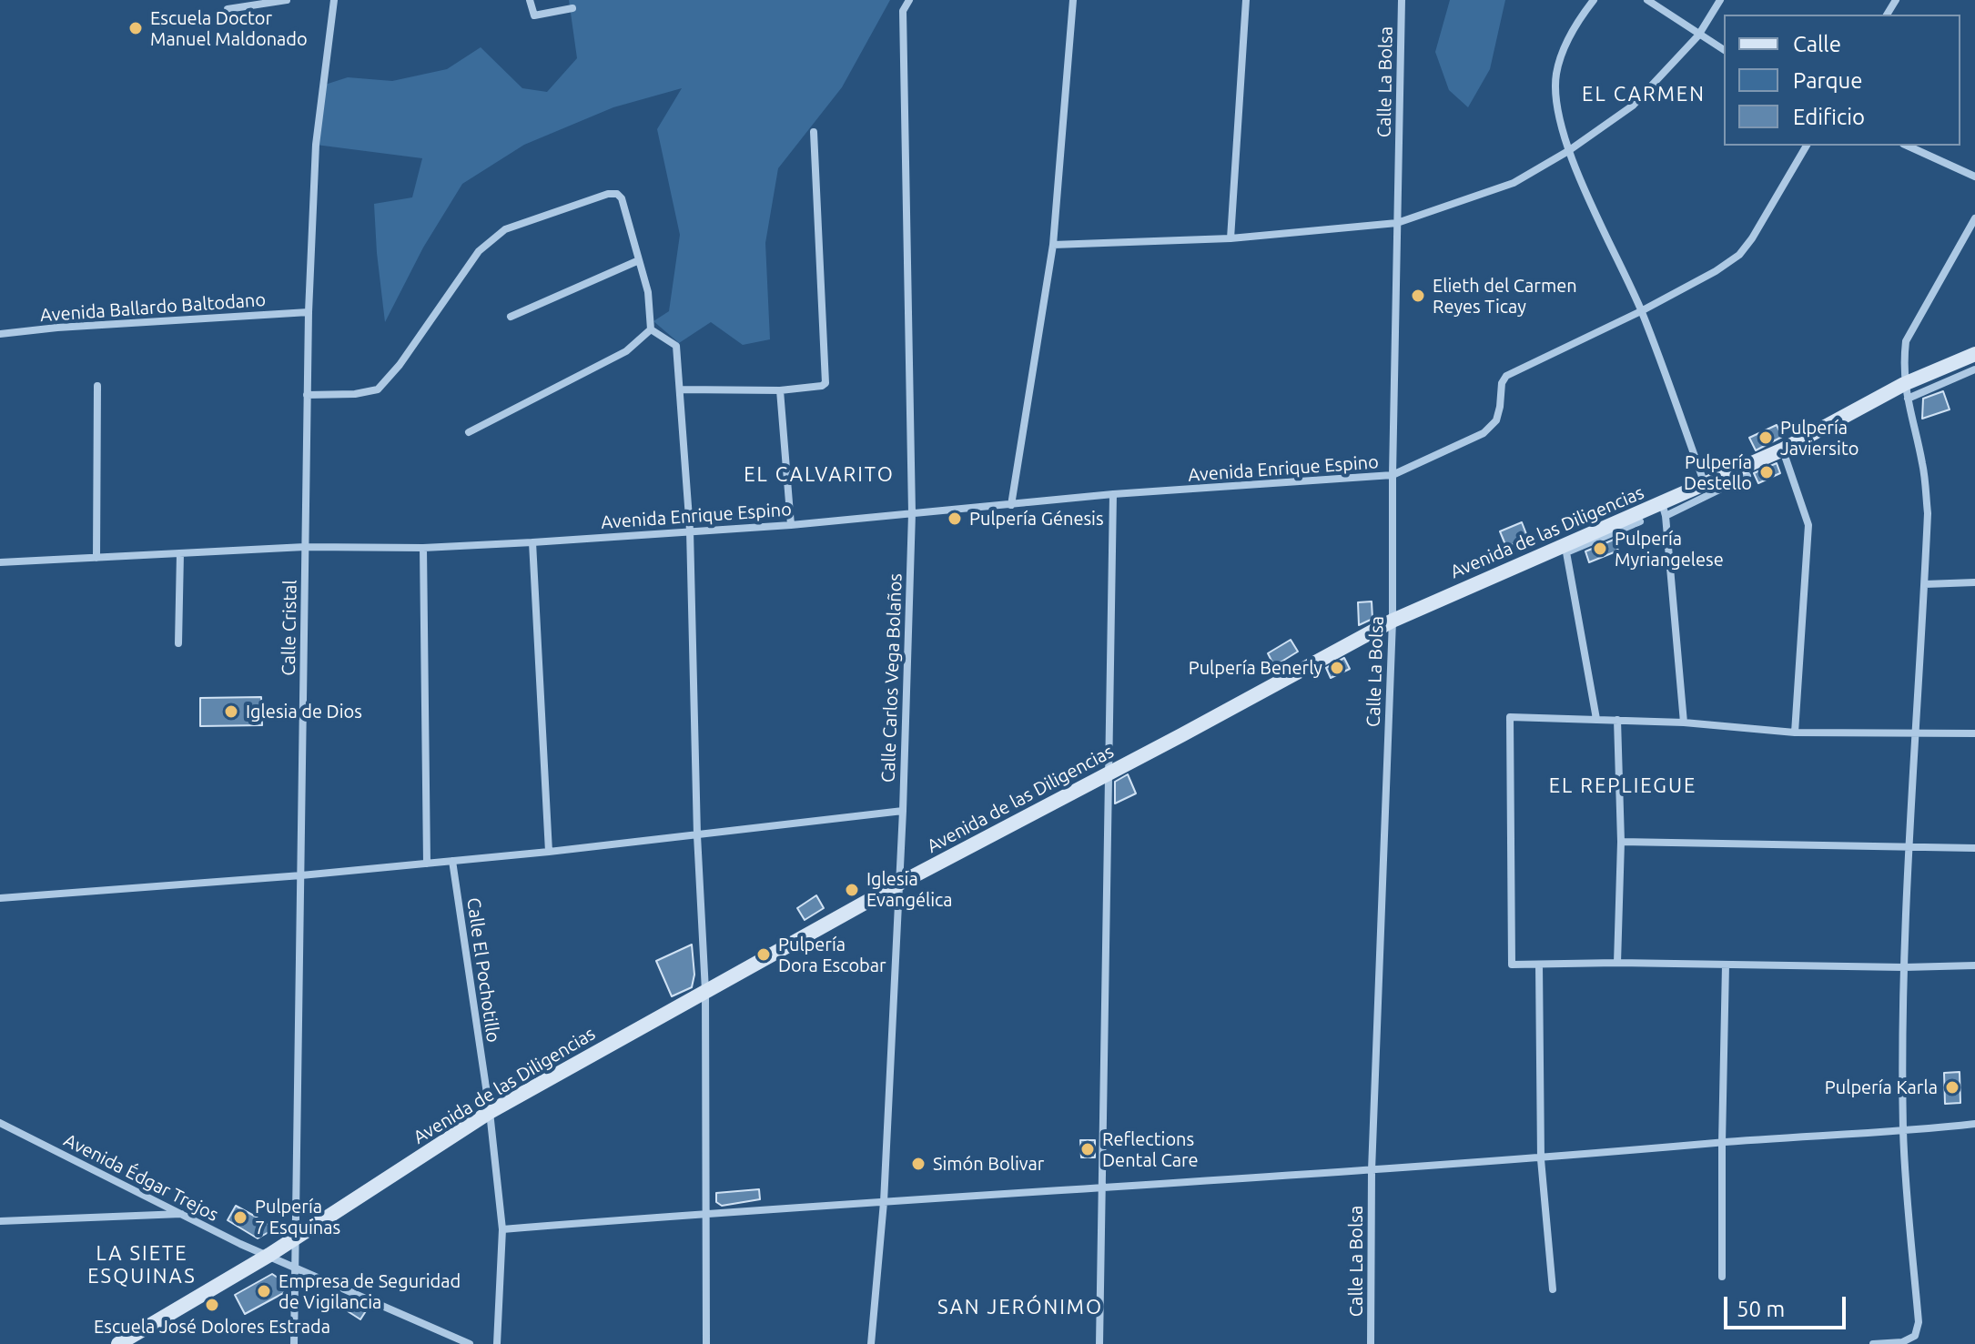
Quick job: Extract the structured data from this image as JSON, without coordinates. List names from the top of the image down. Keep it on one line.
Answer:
{"streets":{"street":["Calle La Bolsa","Avenida Ballardo Baltodano","Avenida Enrique Espino","Avenida de las Diligencias","Calle Cristal","Calle Carlos Vega Bolaños","Calle El Pochotillo","Avenida Édgar Trejos"]},"crossings":[["Calle La Bolsa","Avenida Enrique Espino"],["Calle La Bolsa","Avenida de las Diligencias"],["Avenida Ballardo Baltodano","Calle Cristal"],["Avenida Enrique Espino","Calle Cristal"],["Avenida Enrique Espino","Calle Carlos Vega Bolaños"],["Avenida de las Diligencias","Calle Cristal"],["Avenida de las Diligencias","Calle Carlos Vega Bolaños"],["Avenida de las Diligencias","Calle El Pochotillo"],["Avenida de las Diligencias","Avenida Édgar Trejos"],["Calle Cristal","Avenida Édgar Trejos"]],"districts":["EL CARMEN","EL CALVARITO","EL REPLIEGUE","LA SIETE ESQUINAS","SAN JERÓNIMO"],"places":["Escuela Doctor Manuel Maldonado","Elieth del Carmen Reyes Ticay","Pulpería Javiersito","Pulpería Destello","Pulpería Génesis","Pulpería Myriangelese","Pulpería Benerly","Iglesia de Dios","Iglesia Evangélica","Pulpería Dora Escobar","Pulpería Karla","Reflections Dental Care","Simón Bolivar","Pulpería 7 Esquinas","Empresa de Seguridad de Vigilancia","Escuela José Dolores Estrada"],"legend":["Calle","Parque","Edificio"],"scale_bar":"50 m"}
